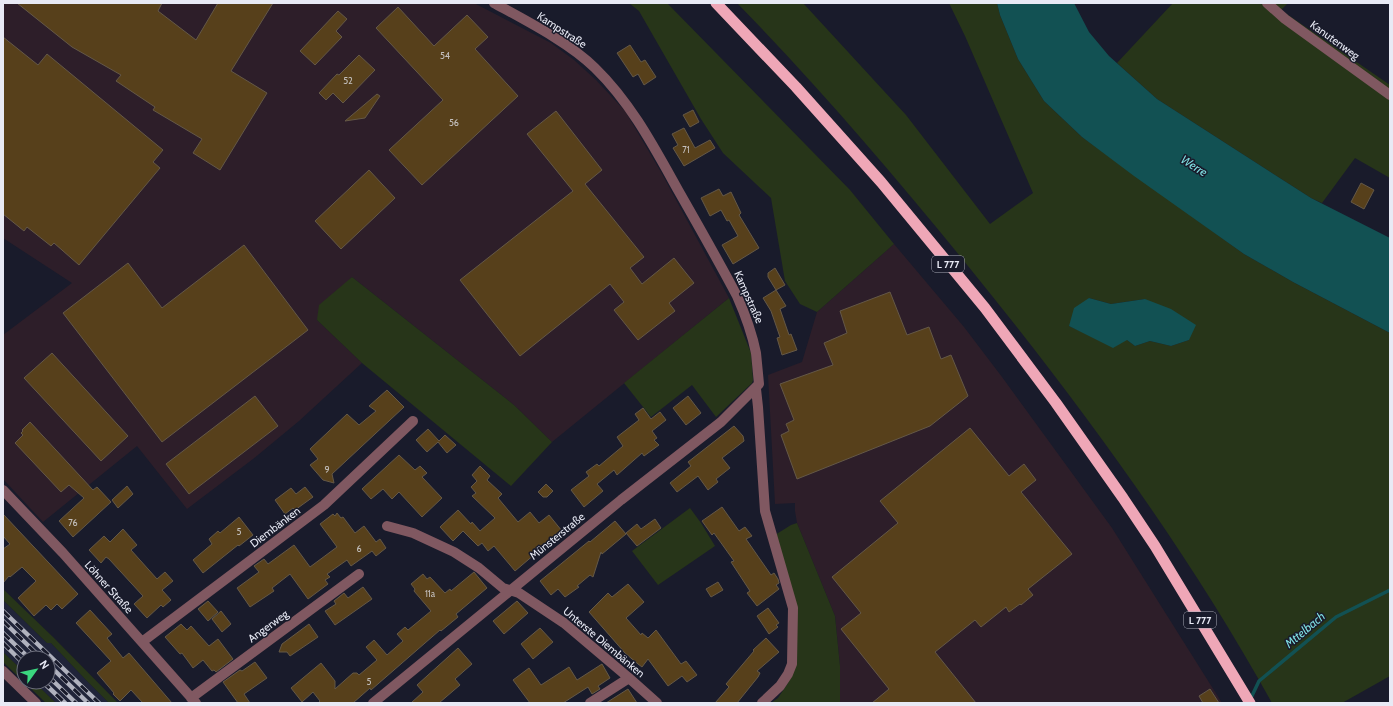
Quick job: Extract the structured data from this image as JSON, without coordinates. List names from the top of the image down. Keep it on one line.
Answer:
{"streets":{"highway":["L 777"],"street":["Kampstraße","Kanutenweg","Diembänken","Münsterstraße","Löhner Straße","Angerweg","Unterste Diembänken"]},"crossings":[["Kampstraße","Münsterstraße"],["Diembänken","Löhner Straße"],["Münsterstraße","Unterste Diembänken"],["Löhner Straße","Angerweg"]],"water":["Werre","Mttelbach"],"house_numbers":["54","52","56","71","9","76","5","6","11a","5"],"north":"top right"}
